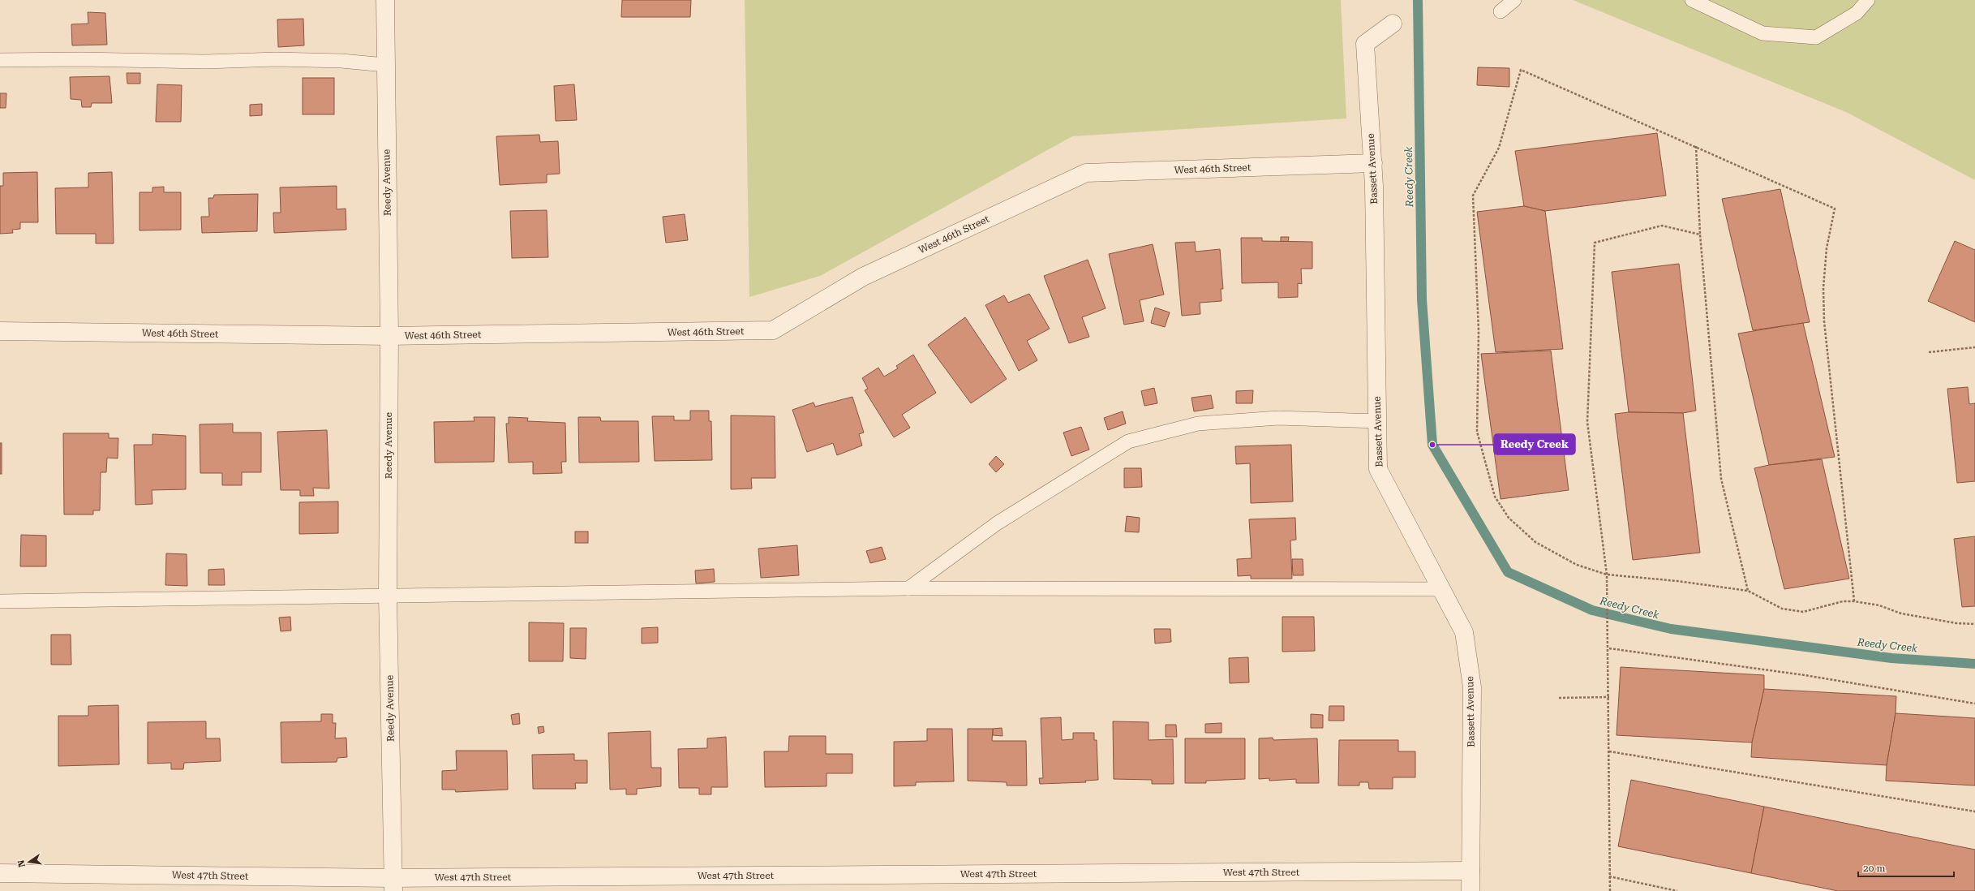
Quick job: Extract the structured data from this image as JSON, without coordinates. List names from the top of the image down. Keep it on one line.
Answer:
{"streets":{"street":["West 46th Street","Bassett Avenue","Reedy Avenue","West 47th Street"]},"crossings":[["West 46th Street","Bassett Avenue"],["West 46th Street","Reedy Avenue"],["Bassett Avenue","West 47th Street"],["Reedy Avenue","West 47th Street"]],"water":["Reedy Creek"],"places":["Reedy Creek"],"scale_bar":"20 m","north":"left"}
